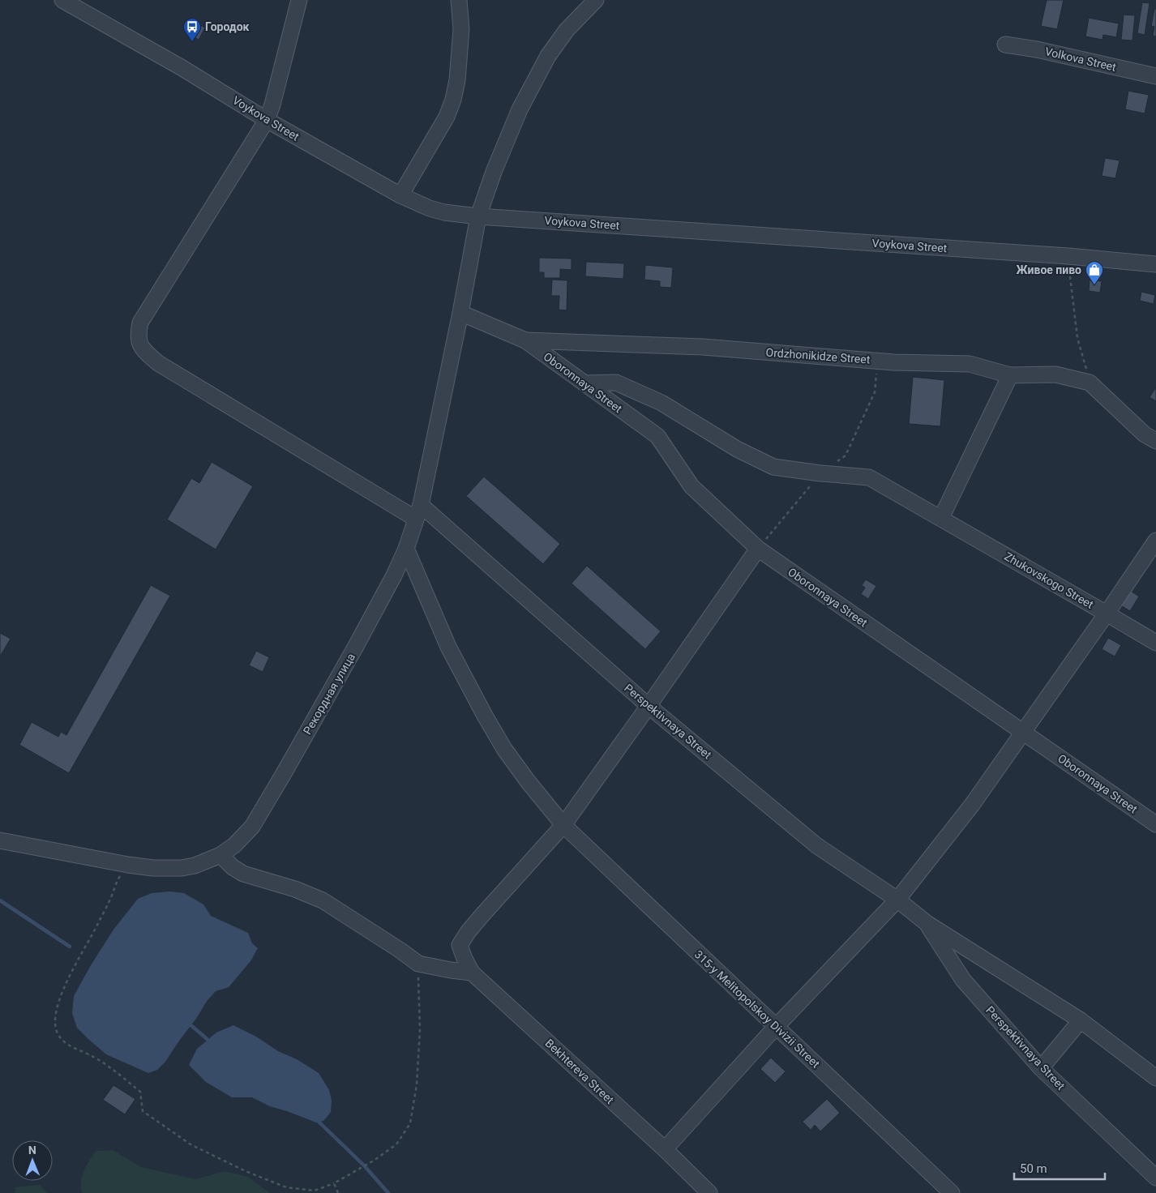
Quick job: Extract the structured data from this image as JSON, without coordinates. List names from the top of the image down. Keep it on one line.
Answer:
{"streets":{"street":["Volkova Street","Voykova Street","Ordzhonikidze Street","Oboronnaya Street","Zhukovskogo Street","Рекордная улица","Perspektivnaya Street","315-y Melitopolskoy Divizii Street","Bekhtereva Street"]},"crossings":[["Voykova Street","Рекордная улица"],["Voykova Street","Perspektivnaya Street"],["Ordzhonikidze Street","Oboronnaya Street"],["Ordzhonikidze Street","Рекордная улица"],["Oboronnaya Street","Zhukovskogo Street"],["Рекордная улица","Perspektivnaya Street"],["Рекордная улица","315-y Melitopolskoy Divizii Street"],["315-y Melitopolskoy Divizii Street","Bekhtereva Street"]],"places":{"bus stop":["Городок"],"shop":["Живое пиво"]},"scale_bar":"50 m","north":"top"}
